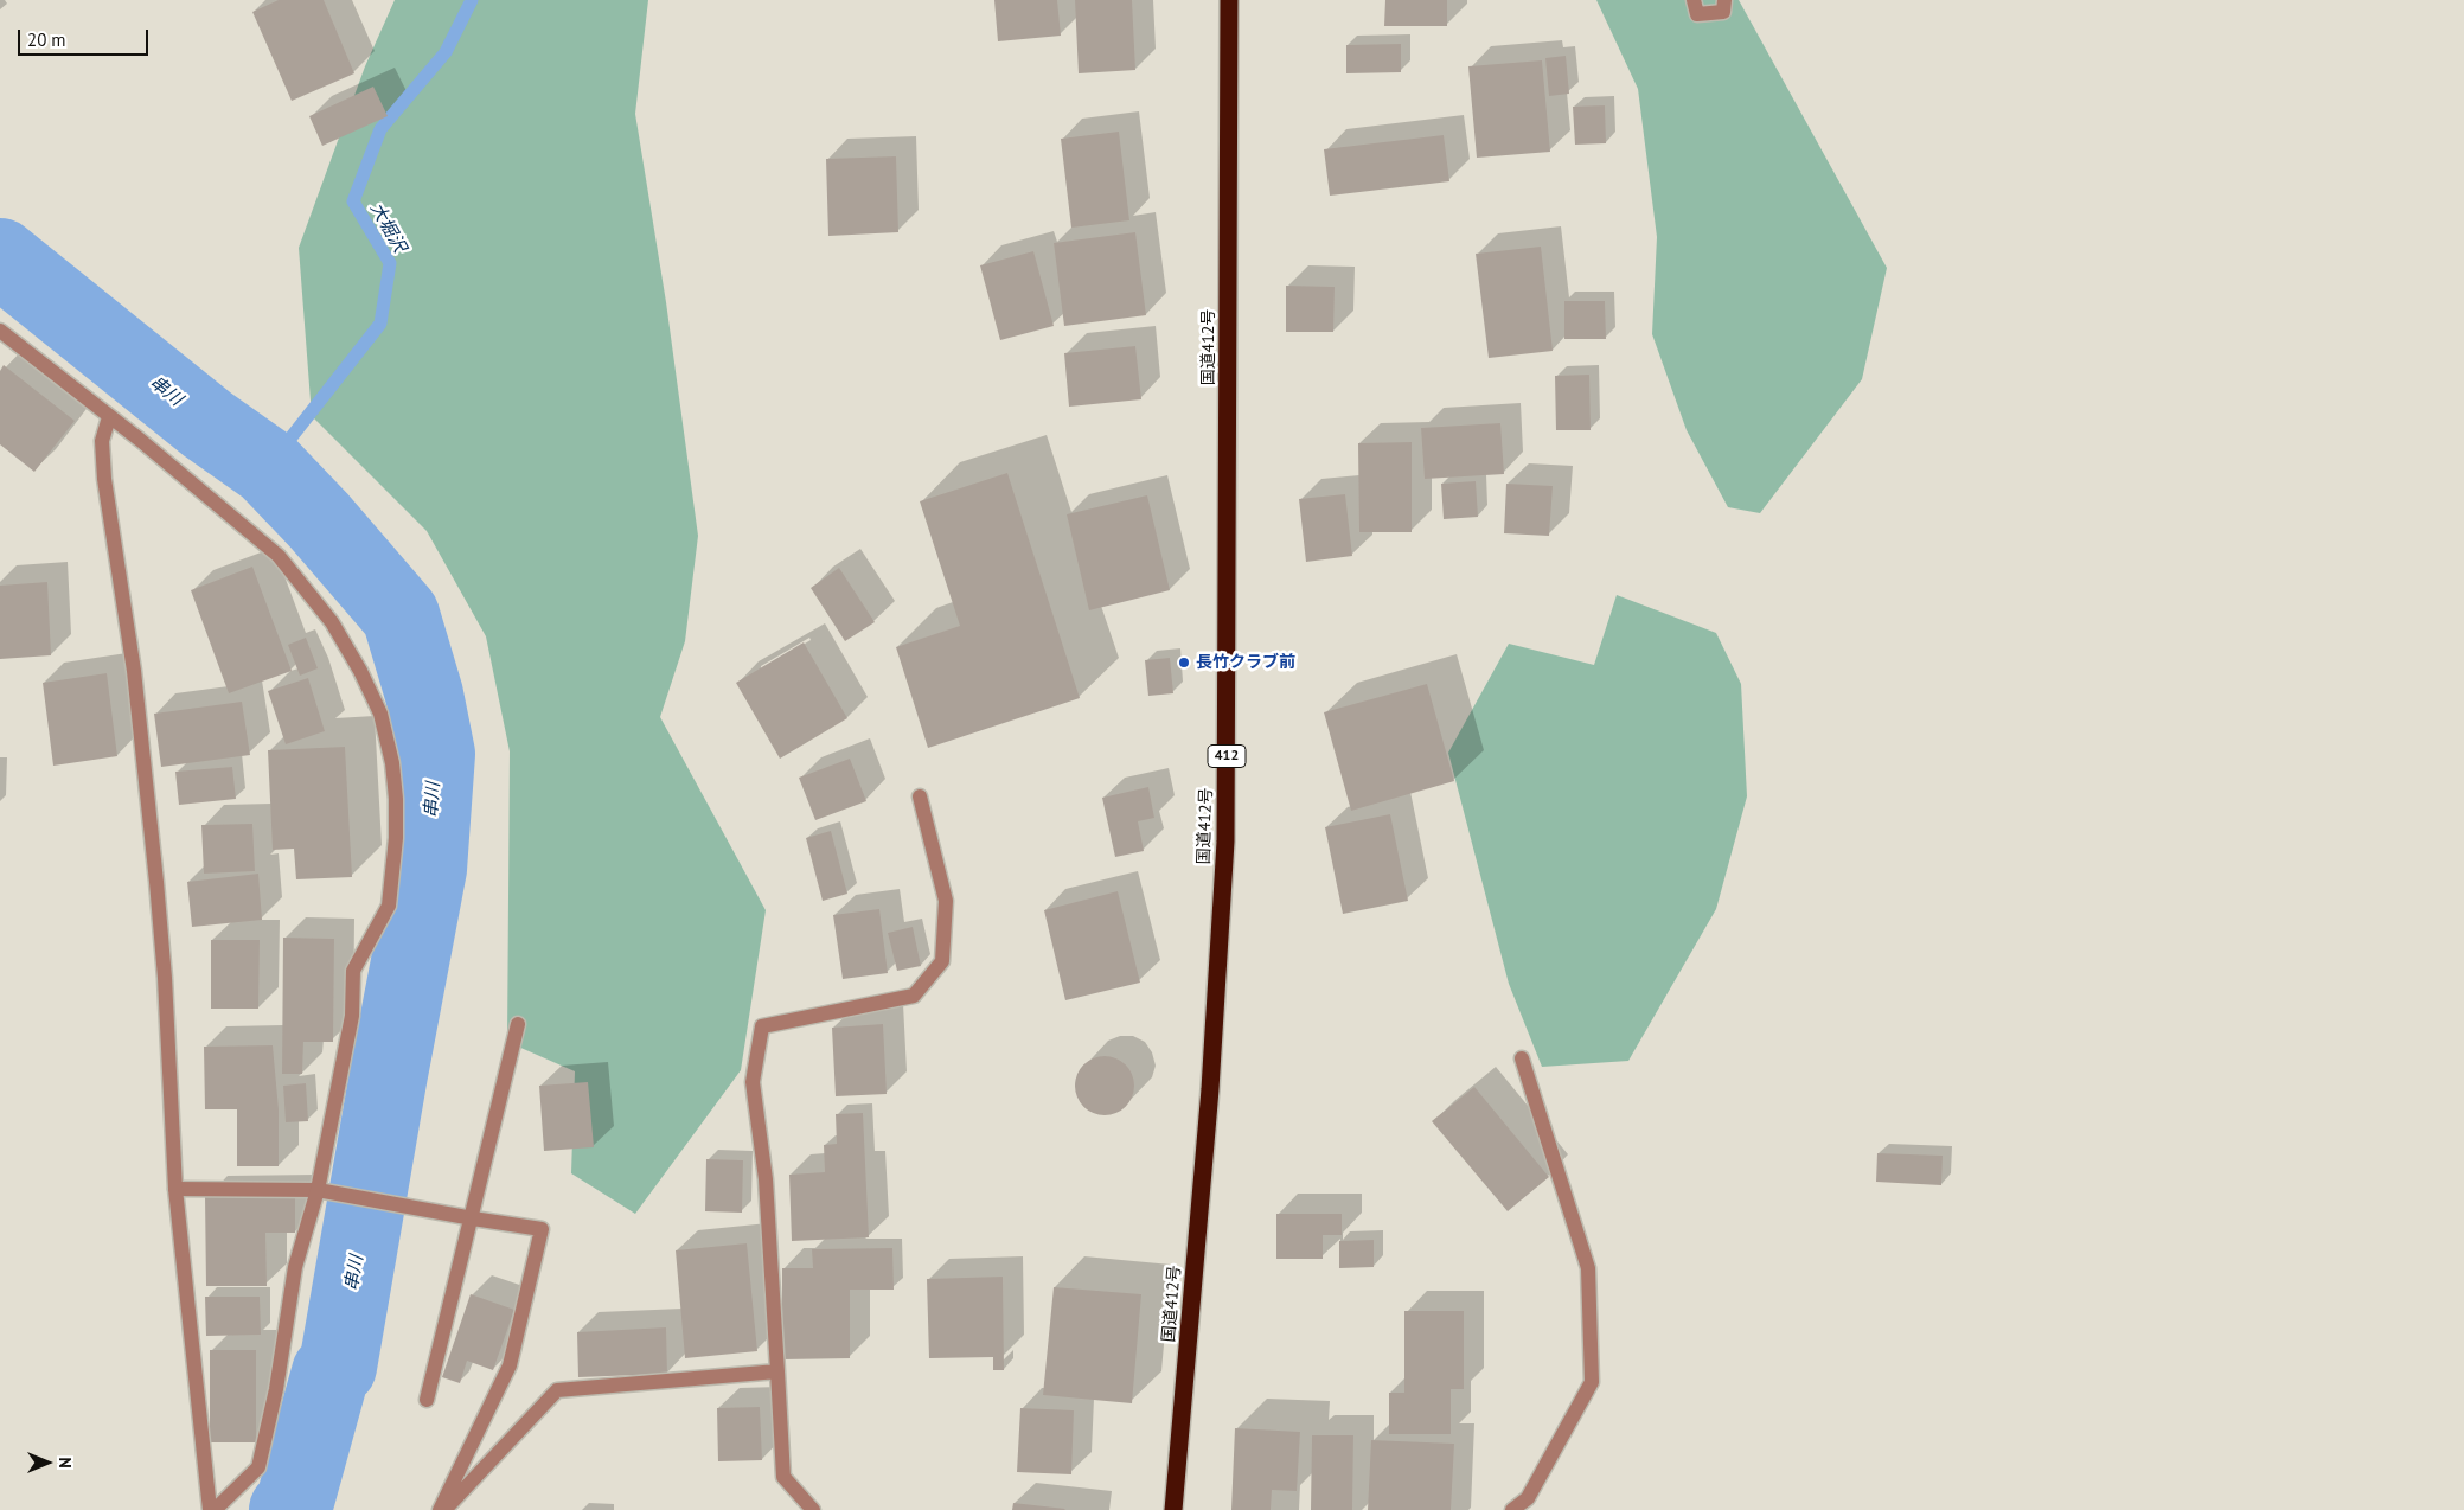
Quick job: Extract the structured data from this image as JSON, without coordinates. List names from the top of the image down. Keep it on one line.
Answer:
{"streets":{"highway":["国道412号","412"]},"water":["大堀沢","串川"],"places":["長竹クラブ前"],"scale_bar":"20 m","north":"right"}
